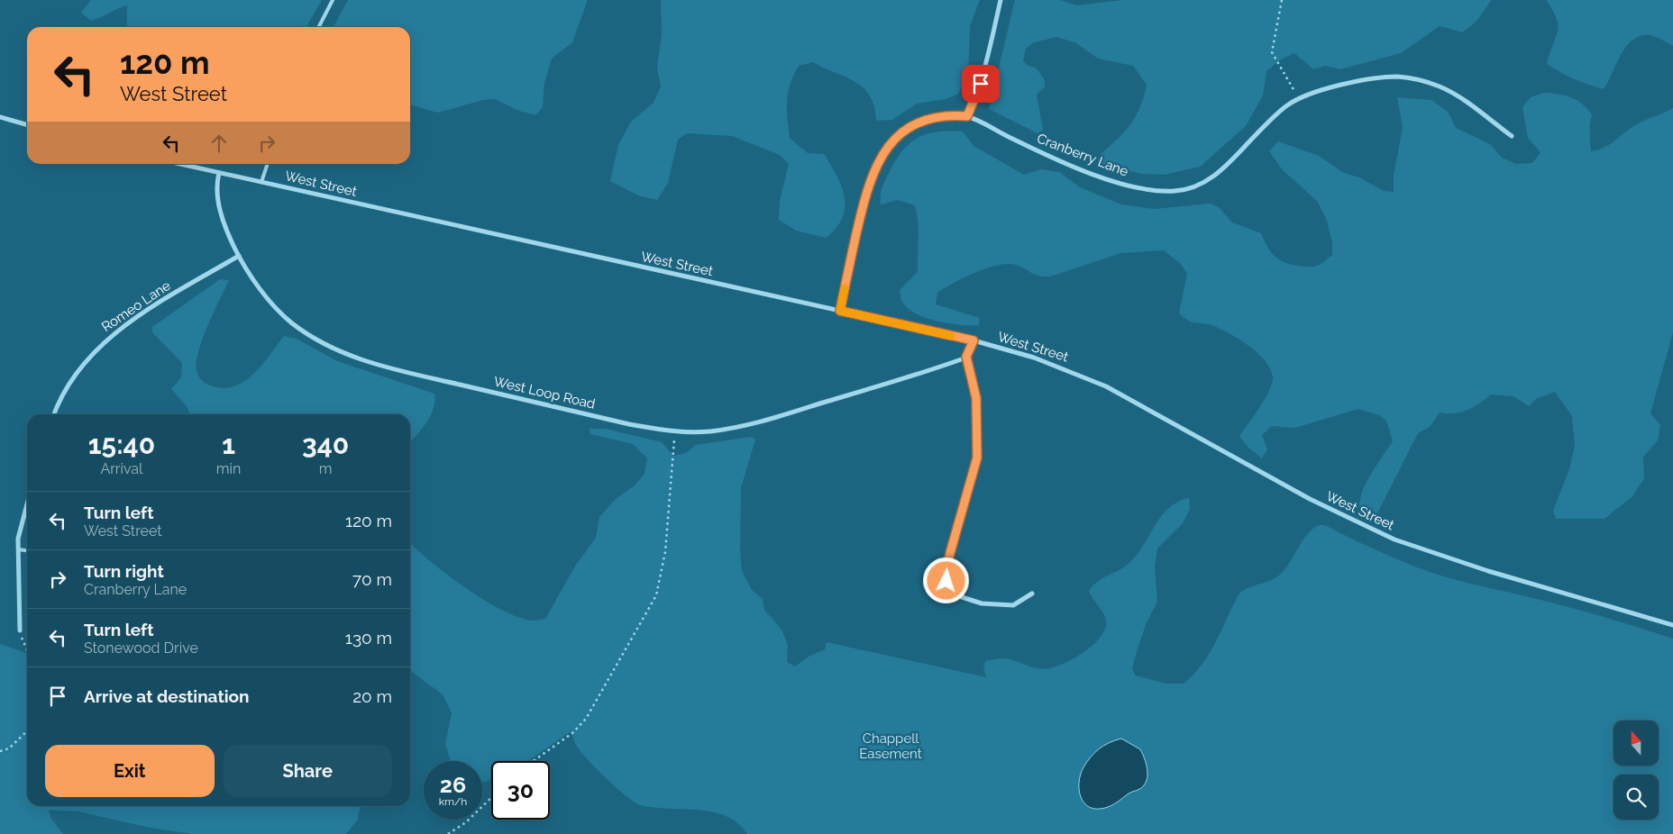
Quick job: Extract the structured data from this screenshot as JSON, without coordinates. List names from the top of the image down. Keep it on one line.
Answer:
{"streets":{"street":["Cranberry Lane","West Street","Romeo Lane","West Loop Road"]},"crossings":[["Cranberry Lane","West Street"],["West Street","West Loop Road"],["Romeo Lane","West Loop Road"]],"parks":["Chappell Easement"],"north":"top","page":{"turn":["120 m","West Street"],"eta":["15:40","Arrival","1","min","340","m"],"list":[{"name":"Turn left","note":"West Street","value":"120 m"},{"name":"Turn right","note":"Cranberry Lane","value":"70 m"},{"name":"Turn left","note":"Stonewood Drive","value":"130 m"},{"name":"Arrive at destination","value":"20 m"}],"buttons":["Exit","Share"],"speed":"26 km/h","limit":"30"}}
